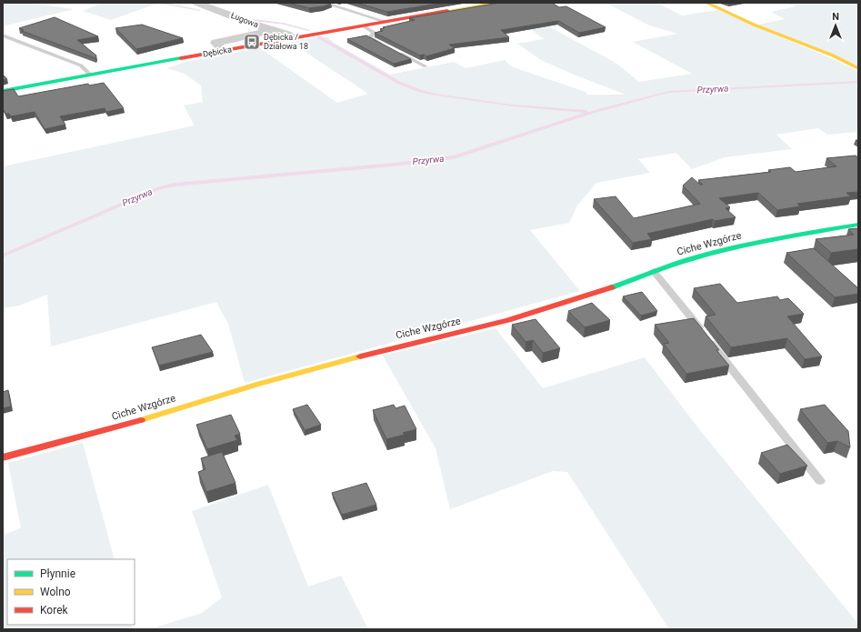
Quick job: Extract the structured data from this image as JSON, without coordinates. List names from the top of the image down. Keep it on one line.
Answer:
{"streets":{"street":["Ługowa","Dębicka","Ciche Wzgórze"]},"crossings":[["Ługowa","Dębicka"]],"water":["Przyrwa"],"places":{"bus stop":["Dębicka / Działowa 18"]},"legend":["Płynnie","Wolno","Korek"],"north":"top"}
